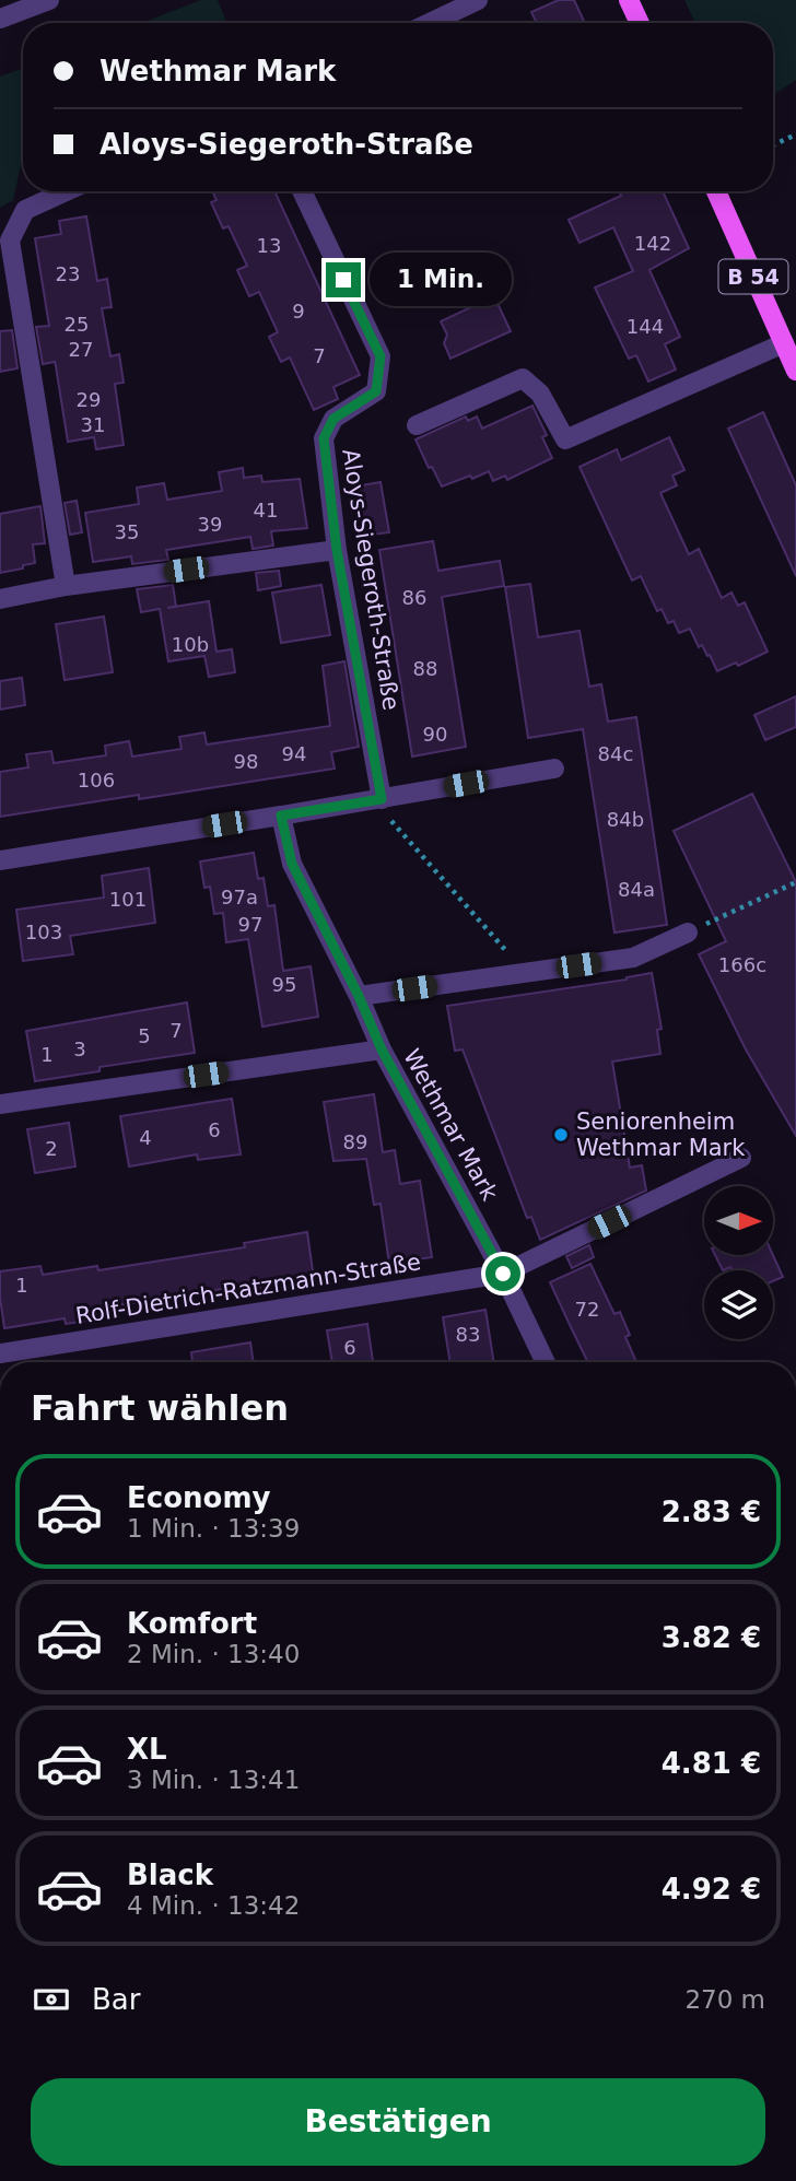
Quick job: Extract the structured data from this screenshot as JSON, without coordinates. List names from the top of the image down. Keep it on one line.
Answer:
{"streets":{"main road":["B 54"],"street":["Aloys-Siegeroth-Straße","Wethmar Mark","Rolf-Dietrich-Ratzmann-Straße"]},"crossings":[["Wethmar Mark","Rolf-Dietrich-Ratzmann-Straße"]],"places":["Seniorenheim Wethmar Mark"],"house_numbers":["142","13","23","9","25","144","27","7","29","31","41","39","35","86","10b","88","90","94","84c","98","106","84b","84a","97a","101","97","103","166c","95","7","5","3","1","6","4","89","2","1","72","83","6"],"north":"right","page":{"banner":["Wethmar Mark","Aloys-Siegeroth-Straße"],"bubble":"1 Min.","heading":"Fahrt wählen","list":[{"name":"Economy","note":"1 Min. · 13:39","value":"2.83 €"},{"name":"Komfort","note":"2 Min. · 13:40","value":"3.82 €"},{"name":"XL","note":"3 Min. · 13:41","value":"4.81 €"},{"name":"Black","note":"4 Min. · 13:42","value":"4.92 €"}],"pay":["Bar","270 m"],"buttons":"Bestätigen"}}
